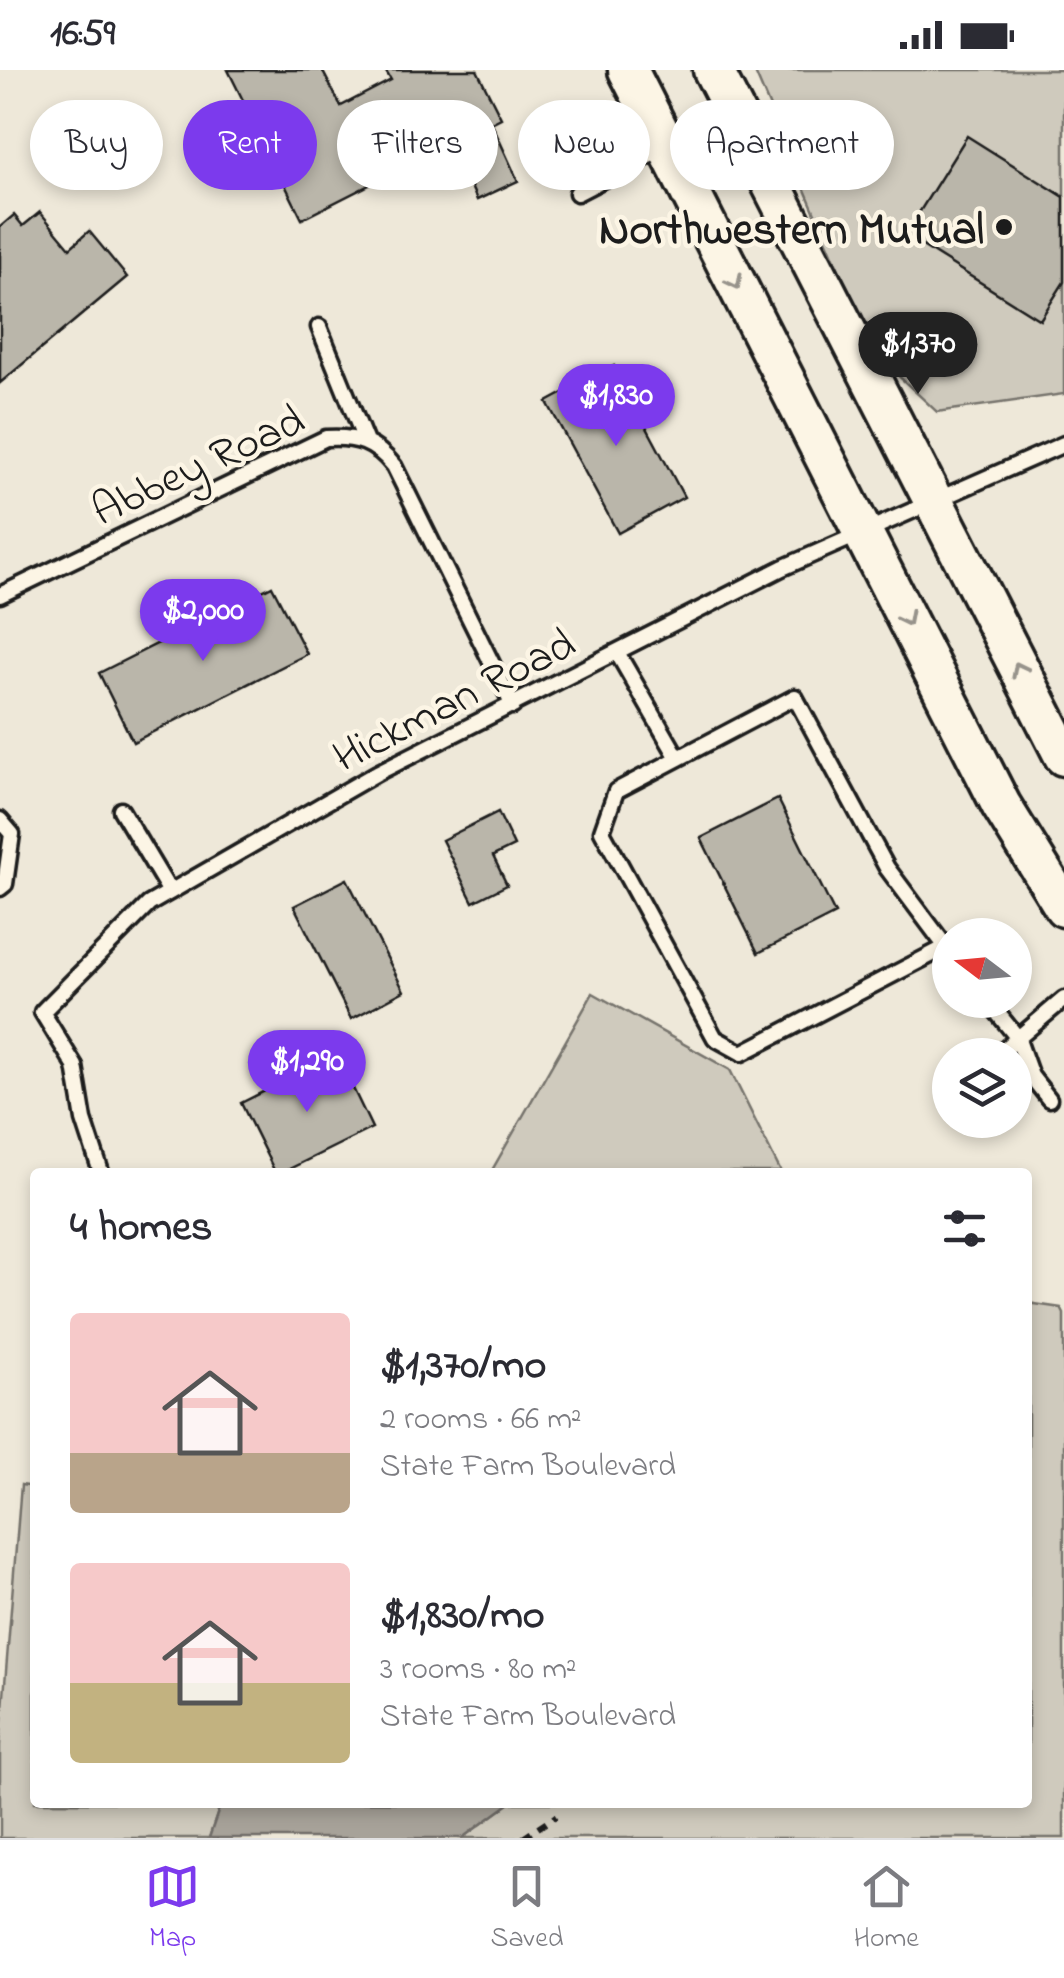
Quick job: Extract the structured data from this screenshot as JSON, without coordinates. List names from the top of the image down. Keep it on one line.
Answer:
{"streets":{"lane":["Abbey Road","Hickman Road"]},"crossings":[["Abbey Road","Hickman Road"]],"places":["Northwestern Mutual"],"north":"left","page":{"status":"16:59","chip":["Buy","Rent","Filters","New","Apartment"],"price":["$1,370","$1,830","$2,000","$1,290"],"heading":"4 homes","list":[{"name":"$1,370/mo","note":"2 rooms · 66 m² · State Farm Boulevard"},{"name":"$1,830/mo","note":"3 rooms · 80 m² · State Farm Boulevard"}],"tabs":["Map","Saved","Home"]}}
